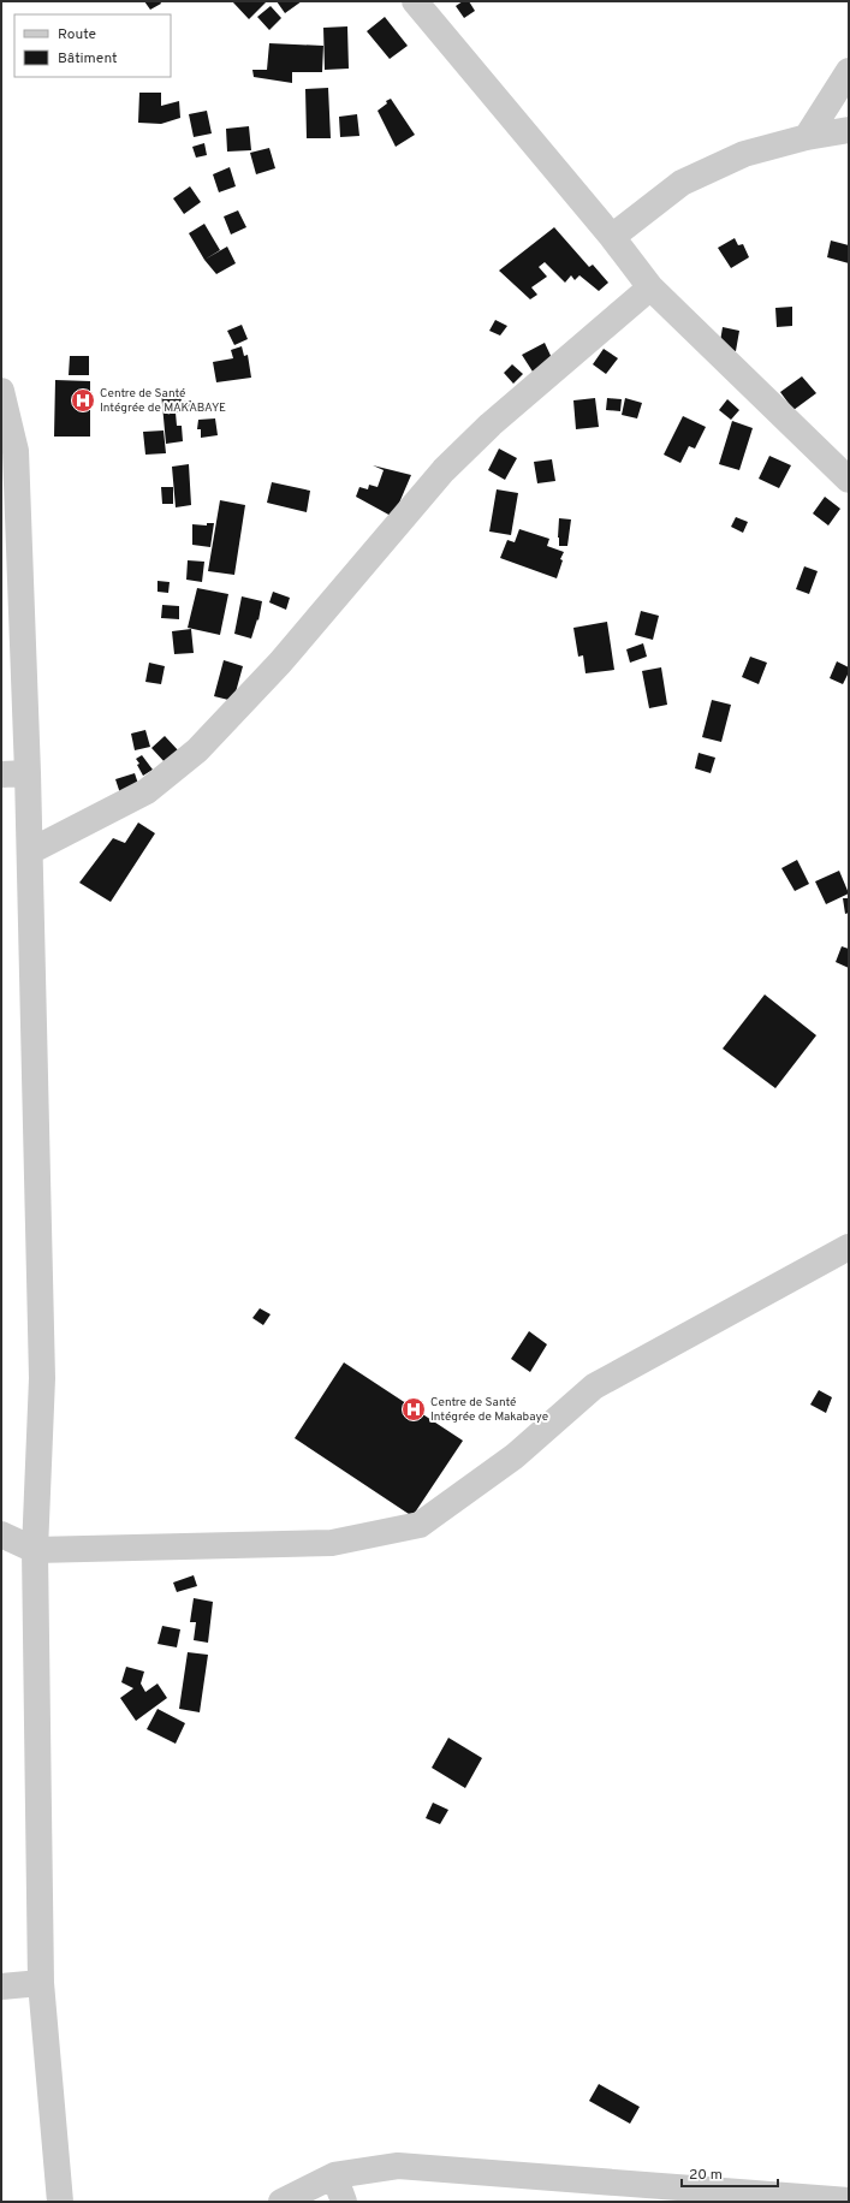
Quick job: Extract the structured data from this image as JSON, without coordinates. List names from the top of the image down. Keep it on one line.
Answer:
{"places":{"hospital":["Centre de Santé Intégrée de MAKABAYE","Centre de Santé Intégrée de Makabaye"]},"legend":["Route","Bâtiment"],"scale_bar":"20 m"}
